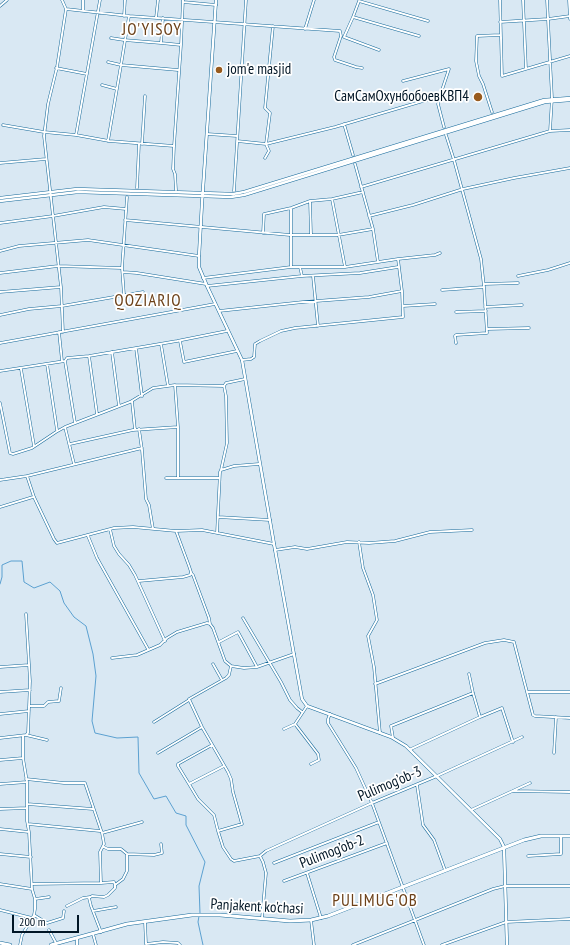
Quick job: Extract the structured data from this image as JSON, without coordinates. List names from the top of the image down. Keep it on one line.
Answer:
{"streets":{"main road":["Panjakent ko'chasi"],"street":["Pulimog’ob-3","Pulimog’ob-2"]},"districts":["JO'YISOY","QOZIARIQ","PULIMUG'OB"],"places":["jom'e masjid","СамСамОхунбобоевКВП4"],"scale_bar":"200 m"}
